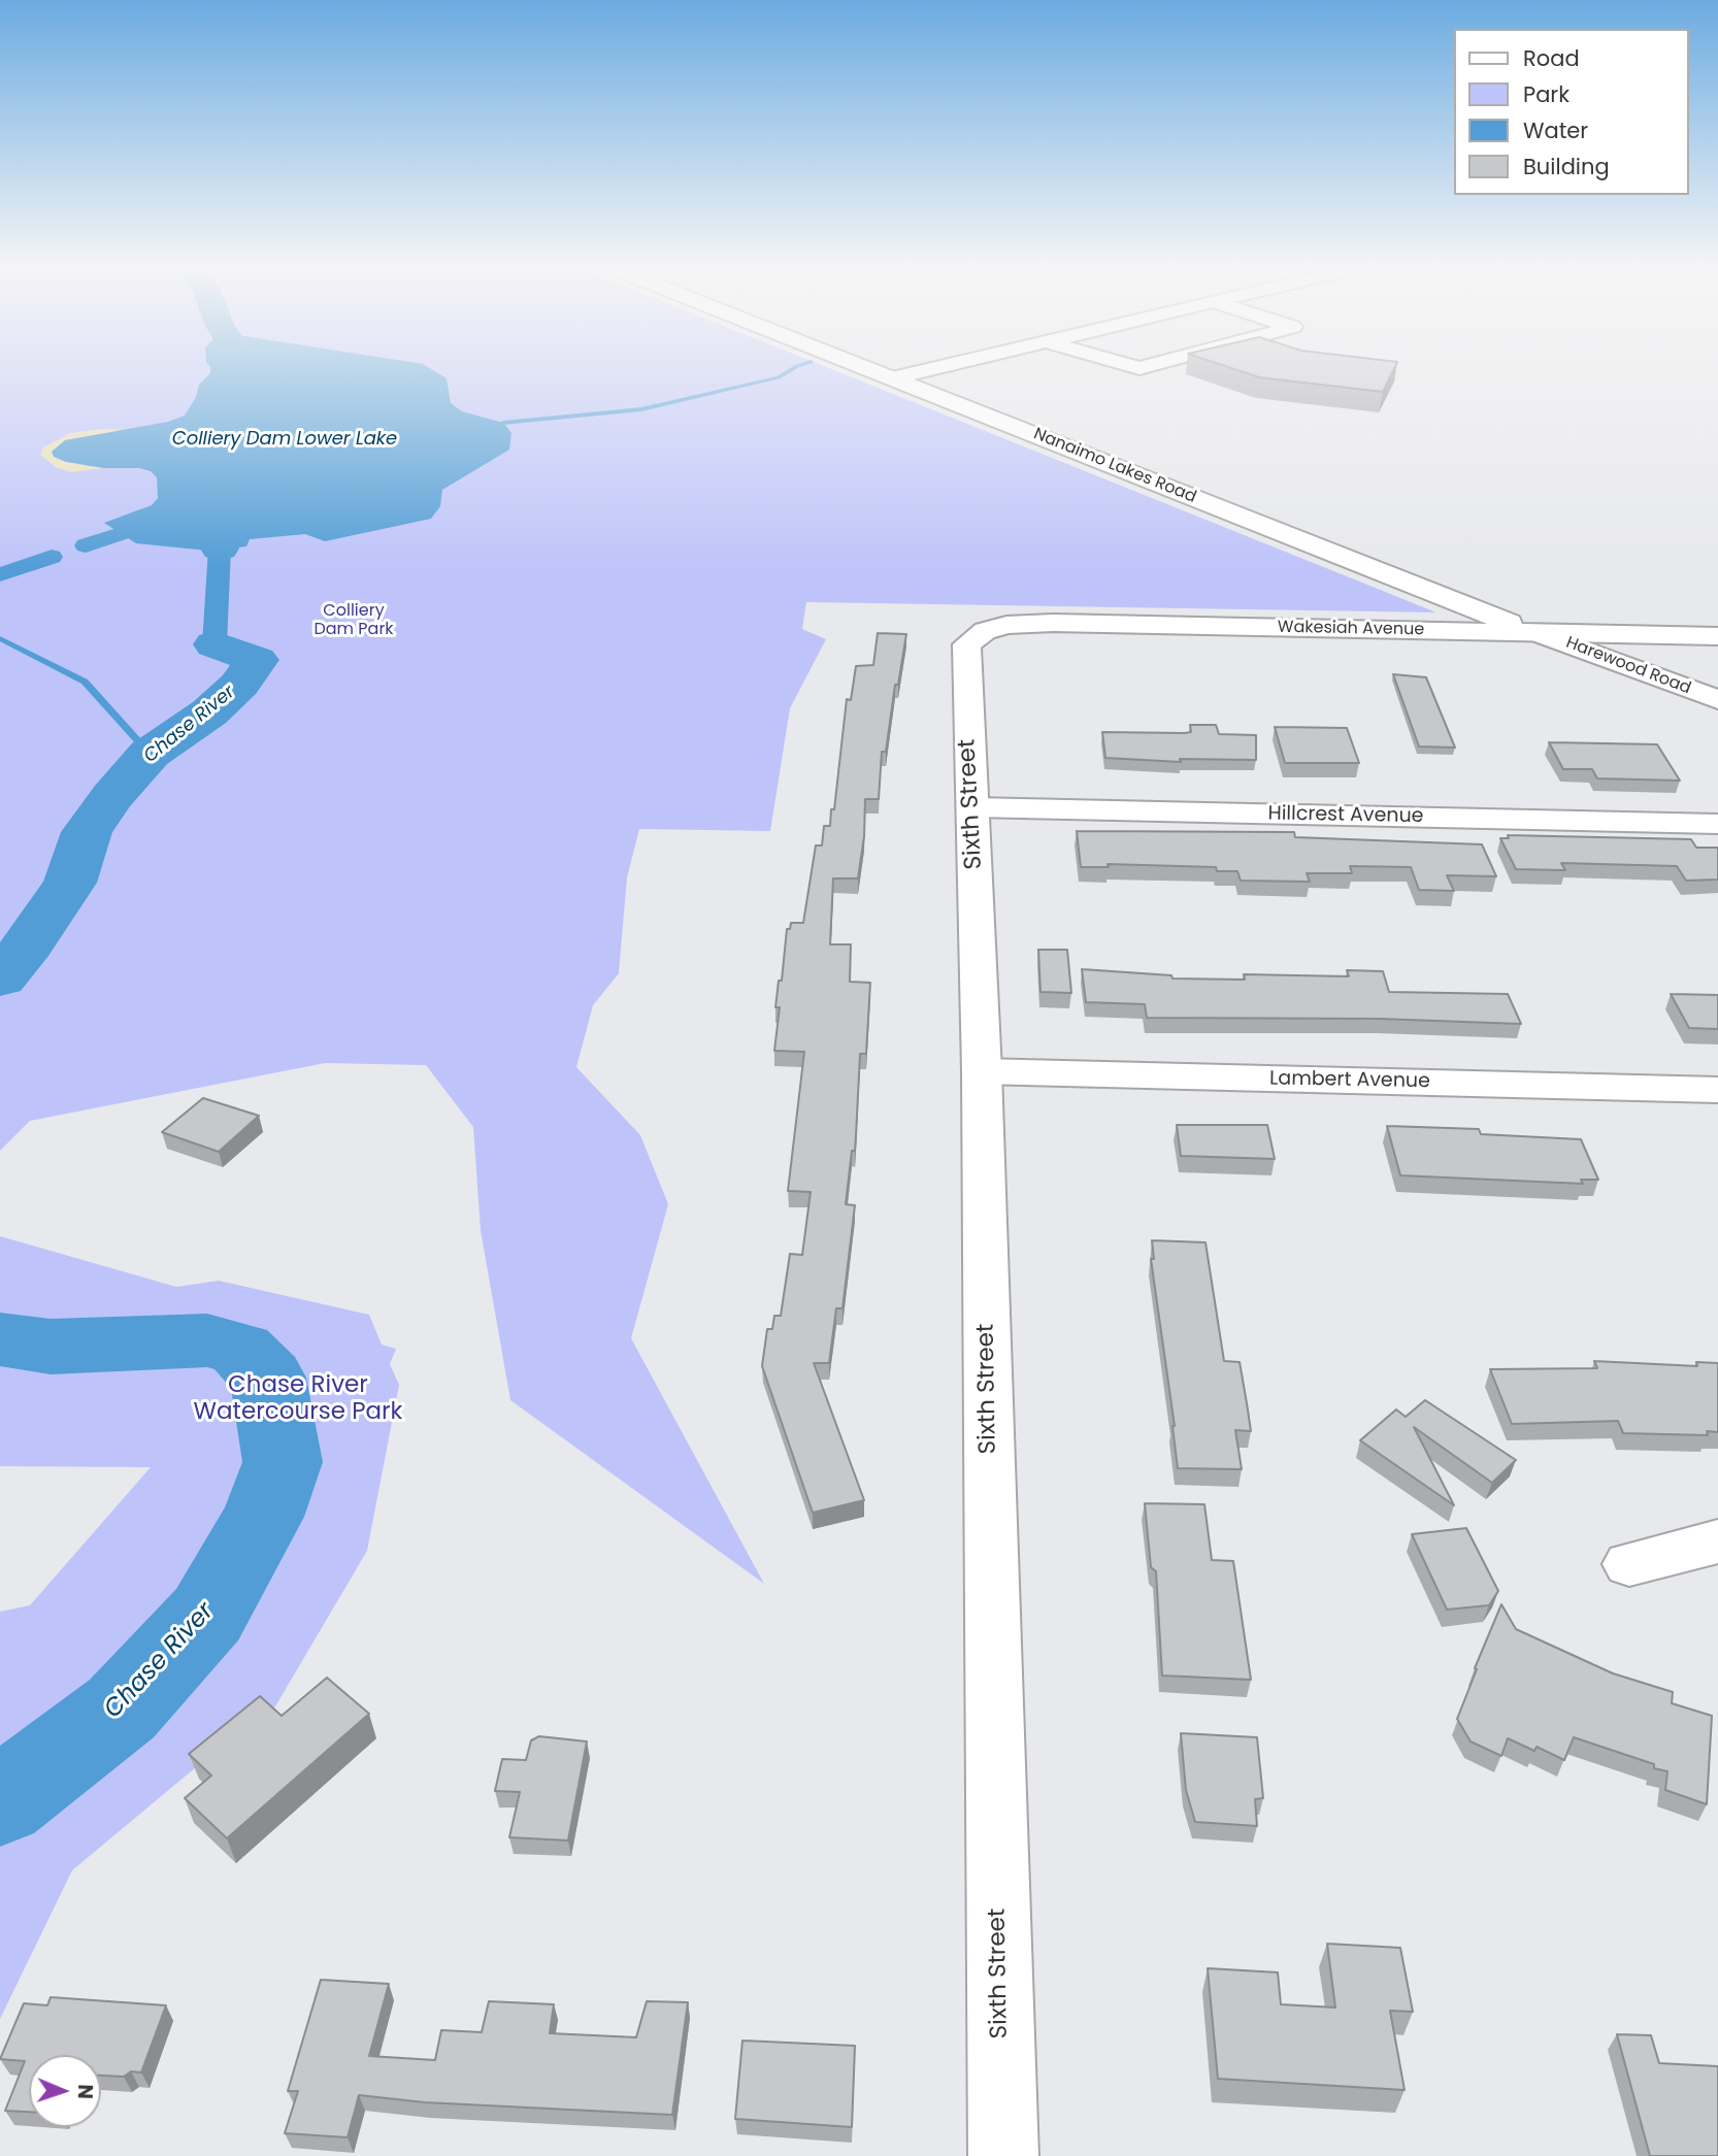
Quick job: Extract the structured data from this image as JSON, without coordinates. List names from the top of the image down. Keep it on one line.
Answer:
{"streets":{"street":["Nanaimo Lakes Road","Wakesiah Avenue","Harewood Road","Sixth Street","Hillcrest Avenue","Lambert Avenue"]},"crossings":[["Nanaimo Lakes Road","Wakesiah Avenue"],["Nanaimo Lakes Road","Harewood Road"],["Wakesiah Avenue","Harewood Road"],["Wakesiah Avenue","Sixth Street"],["Sixth Street","Hillcrest Avenue"],["Sixth Street","Lambert Avenue"]],"water":["Colliery Dam Lower Lake","Chase River"],"parks":["Colliery Dam Park","Chase River Watercourse Park"],"legend":["Road","Park","Water","Building"],"north":"right"}
